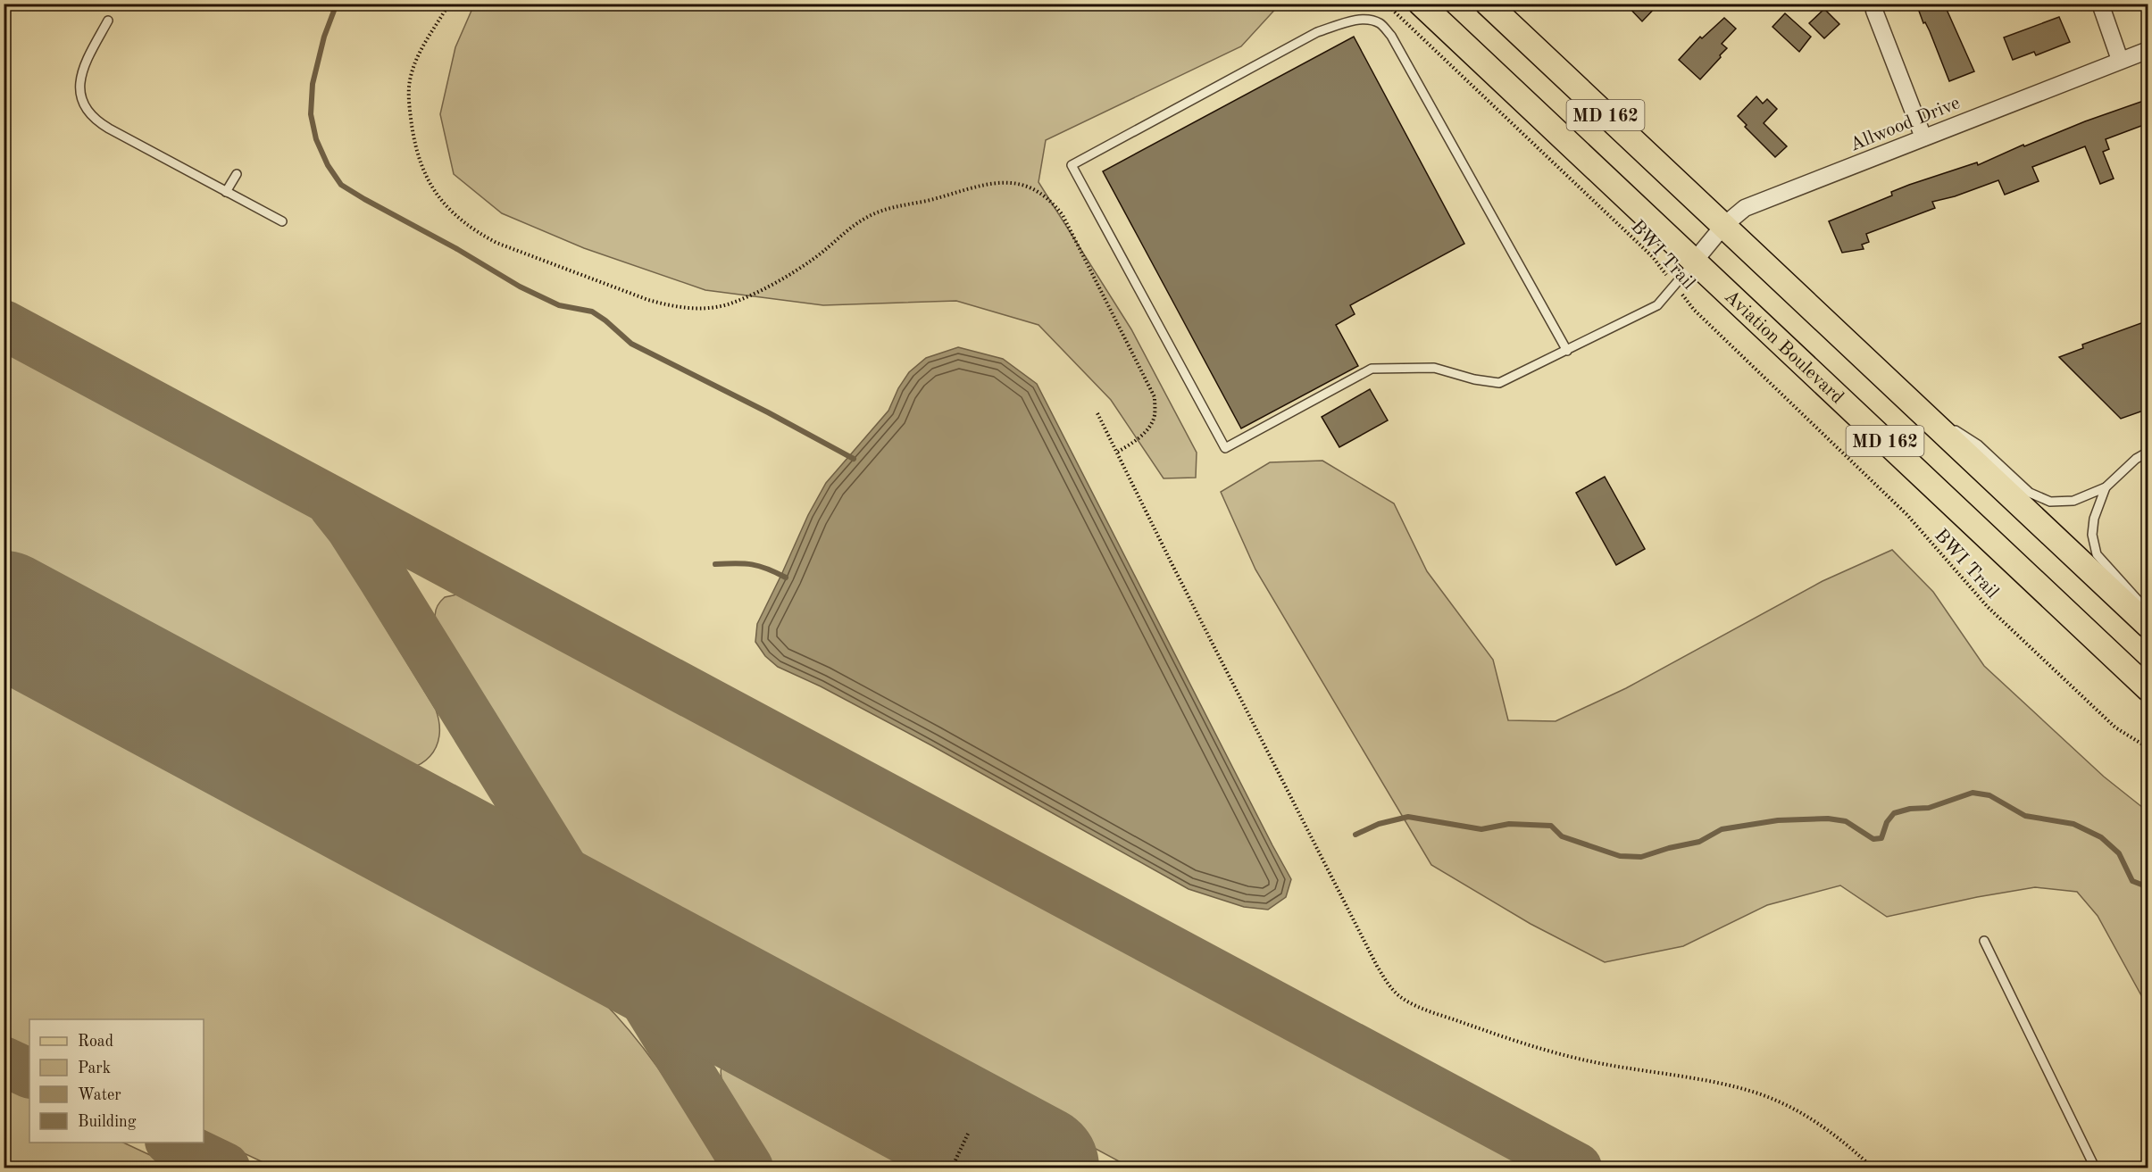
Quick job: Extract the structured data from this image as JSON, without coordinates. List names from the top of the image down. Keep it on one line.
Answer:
{"streets":{"main road":["MD 162","Aviation Boulevard"],"street":["Allwood Drive"],"path":["BWI Trail"]},"crossings":[["MD 162","Allwood Drive"],["Allwood Drive","Aviation Boulevard"]],"legend":["Road","Park","Water","Building"]}
